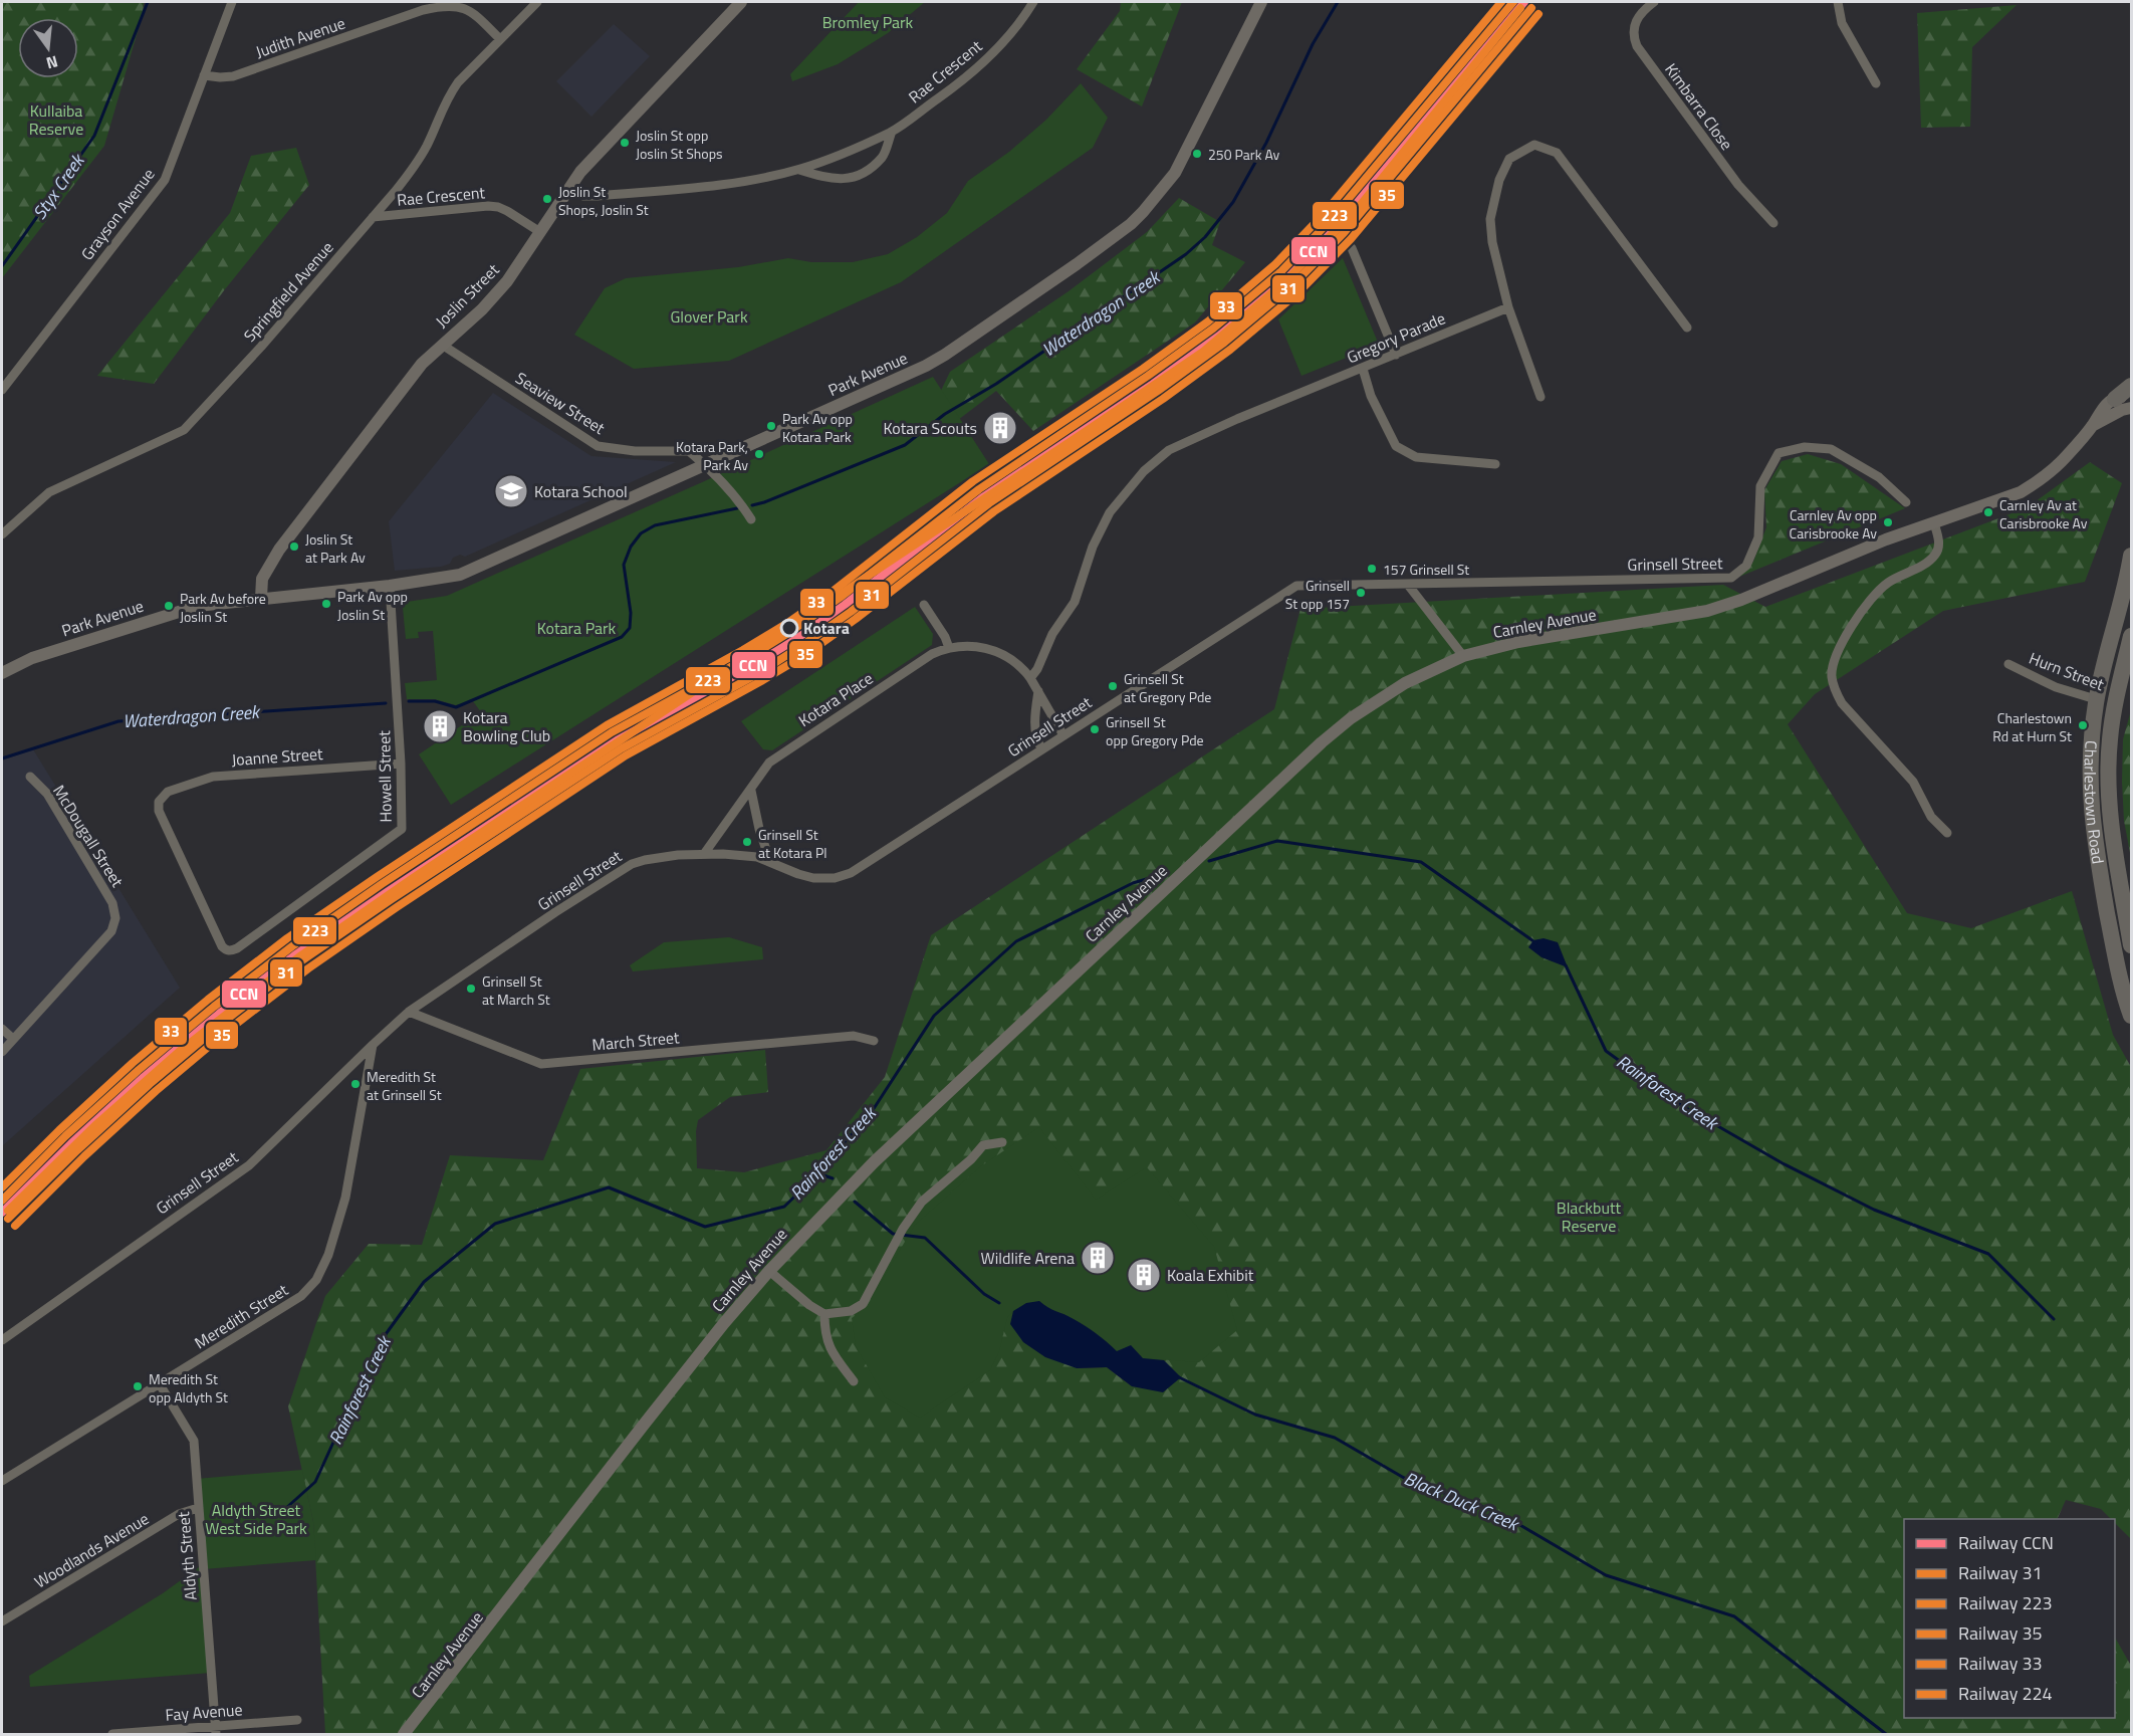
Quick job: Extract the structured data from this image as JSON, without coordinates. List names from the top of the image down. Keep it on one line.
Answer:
{"streets":{"highway":["Charlestown Road"],"main road":["Joslin Street","Park Avenue","Carnley Avenue"],"street":["Judith Avenue","Rae Crescent","Kimbarra Close","Grayson Avenue","Springfield Avenue","Gregory Parade","Seaview Street","Grinsell Street","Hurn Street","Kotara Place","Joanne Street","Howell Street","McDougall Street","March Street","Meredith Street","Woodlands Avenue","Aldyth Street","Fay Avenue"]},"crossings":[["Judith Avenue","Grayson Avenue"],["Judith Avenue","Springfield Avenue"],["Rae Crescent","Springfield Avenue"],["Rae Crescent","Joslin Street"],["Joslin Street","Park Avenue"],["Joslin Street","Seaview Street"],["Gregory Parade","Kotara Place"],["Park Avenue","Seaview Street"],["Park Avenue","Howell Street"],["Grinsell Street","Kotara Place"],["Grinsell Street","March Street"],["Grinsell Street","Meredith Street"],["Hurn Street","Charlestown Road"],["Joanne Street","Howell Street"],["Meredith Street","Aldyth Street"],["Woodlands Avenue","Aldyth Street"],["Aldyth Street","Fay Avenue"]],"water":["Styx Creek","Waterdragon Creek","Rainforest Creek","Black Duck Creek"],"parks":["Bromley Park","Kullaiba Reserve","Glover Park","Kotara Park","Blackbutt Reserve","Aldyth Street West Side Park"],"places":{"other":["Joslin St opp Joslin St Shops","250 Park Av","Joslin St Shops, Joslin St","Park Av opp Kotara Park","Kotara Park, Park Av","Carnley Av at Carisbrooke Av","Carnley Av opp Carisbrooke Av","Joslin St at Park Av","157 Grinsell St","Grinsell St opp 157","Park Av opp Joslin St","Park Av before Joslin St","Kotara","Grinsell St at Gregory Pde","Charlestown Rd at Hurn St","Grinsell St opp Gregory Pde","Grinsell St at Kotara Pl","Grinsell St at March St","Meredith St at Grinsell St","Meredith St opp Aldyth St"],"building":["Kotara Scouts","Kotara Bowling Club","Wildlife Arena","Koala Exhibit"],"school or university":["Kotara School"]},"lines":["rail line CCN","rail line 223","rail line 33","rail line 31","rail line 224","rail line 35"],"legend":["Railway CCN","Railway 31","Railway 223","Railway 35","Railway 33","Railway 224"],"north":"bottom"}
